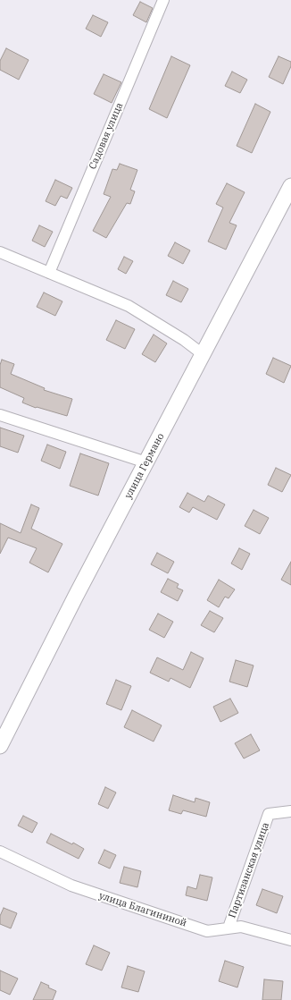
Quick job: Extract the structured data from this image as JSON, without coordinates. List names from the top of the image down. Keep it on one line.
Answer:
{"streets":{"main road":["улица Германо"],"street":["Садовая улица","Партизанская улица","улица Благининой"]},"crossings":[["Партизанская улица","улица Благининой"]]}
